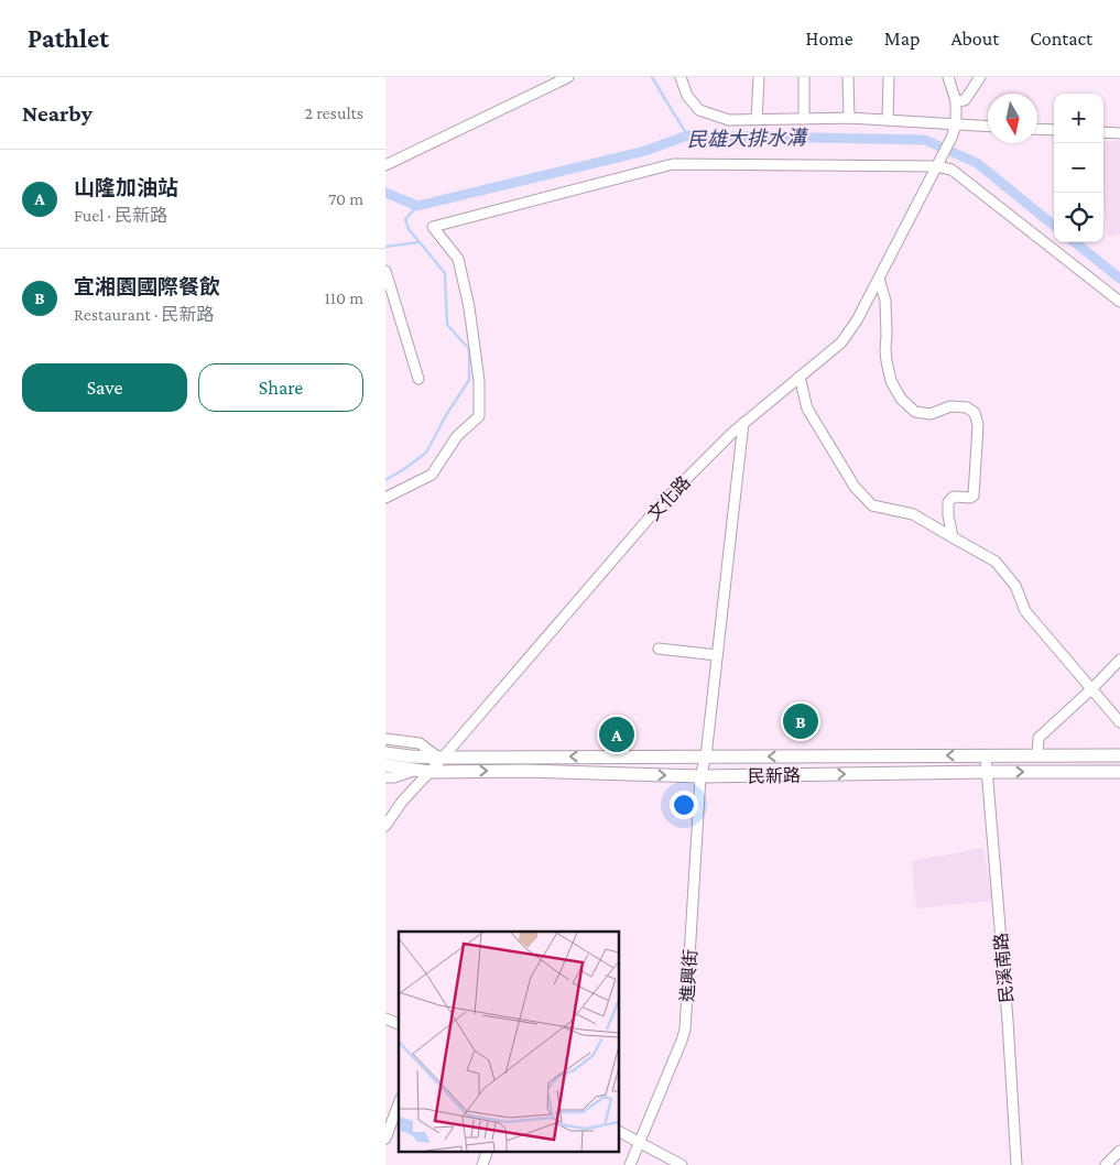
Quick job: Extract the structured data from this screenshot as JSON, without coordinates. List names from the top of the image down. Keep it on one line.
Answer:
{"streets":{"main road":["民新路"],"street":["文化路","民溪南路","進興街"]},"crossings":[["文化路","民新路"],["文化路","進興街"],["民新路","民溪南路"],["民新路","進興街"]],"water":["民雄大排水溝"],"north":"bottom","page":{"header":"Pathlet","nav":["Home","Map","About","Contact"],"heading":["Nearby","2 results"],"map_buttons":["+","−"],"list":[{"mark":"A","name":"山隆加油站","note":"Fuel · 民新路","value":"70 m"},{"mark":"B","name":"宜湘園國際餐飲","note":"Restaurant · 民新路","value":"110 m"}],"buttons":["Save","Share"],"pins":["B","A"]}}
